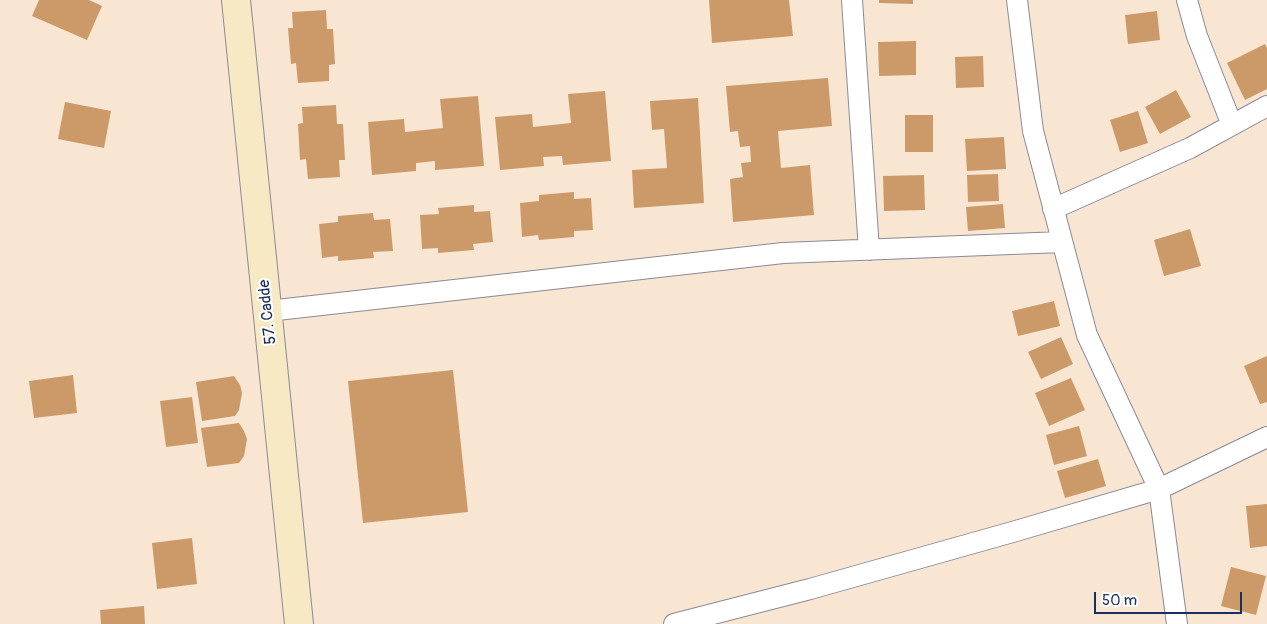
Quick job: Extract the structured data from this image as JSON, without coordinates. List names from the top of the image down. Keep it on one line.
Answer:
{"streets":{"street":["57. Cadde"]},"scale_bar":"50 m"}
